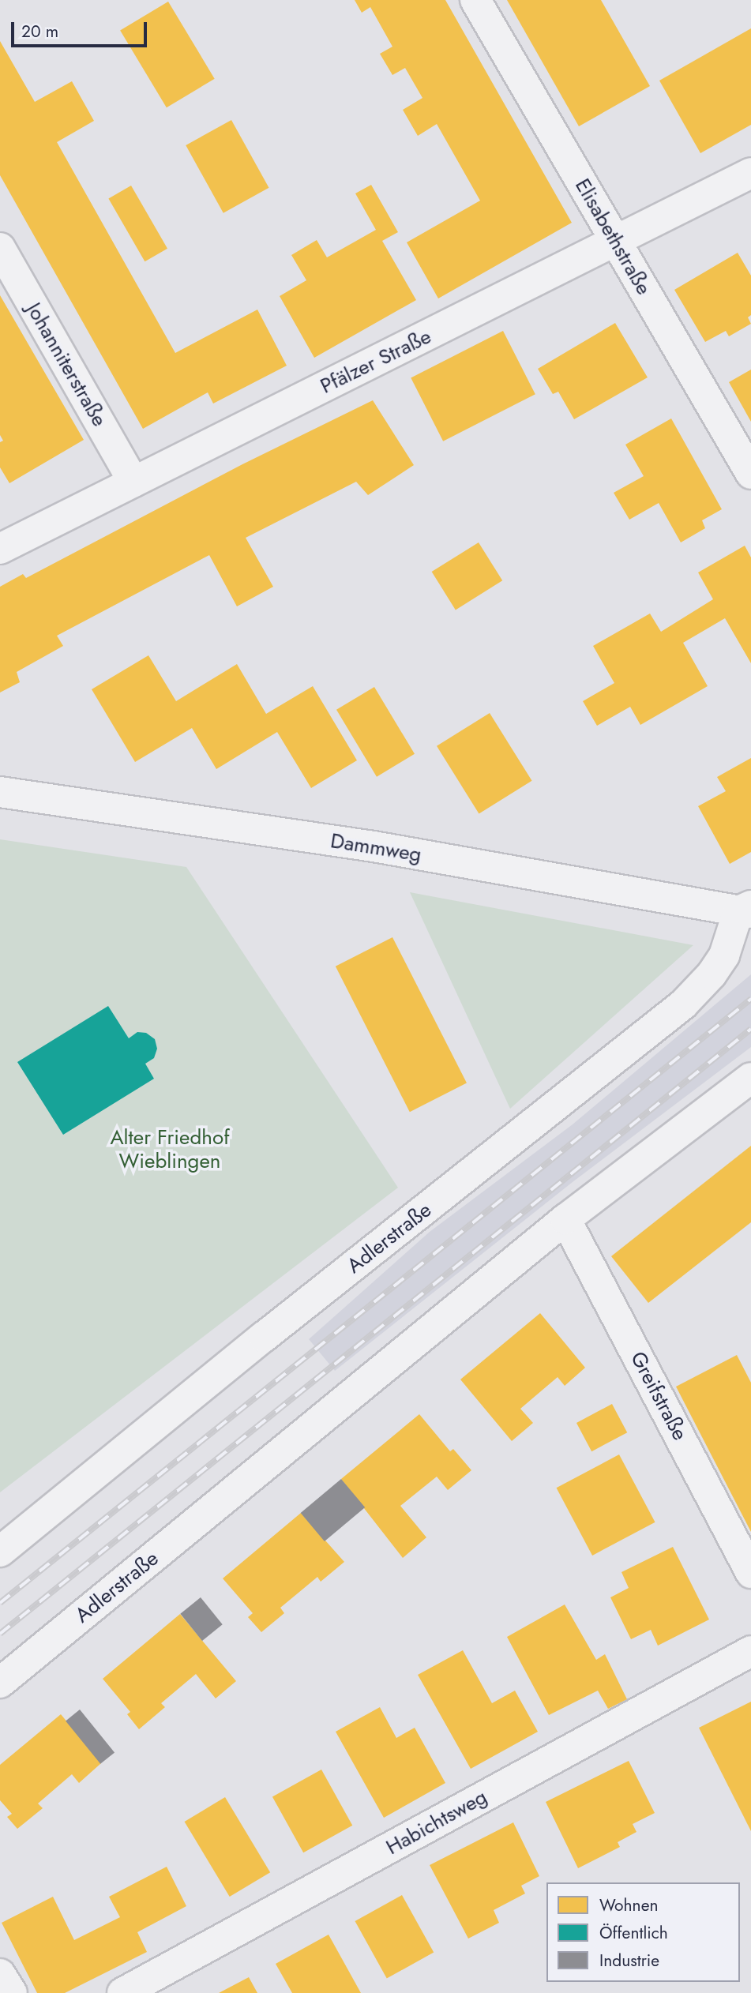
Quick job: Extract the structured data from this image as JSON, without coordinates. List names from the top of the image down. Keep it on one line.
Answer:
{"streets":{"street":["Elisabethstraße","Pfälzer Straße","Johanniterstraße","Dammweg","Adlerstraße","Greifstraße","Habichtsweg"]},"crossings":[["Elisabethstraße","Pfälzer Straße"],["Pfälzer Straße","Johanniterstraße"],["Dammweg","Adlerstraße"],["Adlerstraße","Greifstraße"]],"parks":["Alter Friedhof Wieblingen"],"legend":["Wohnen","Öffentlich","Industrie"],"scale_bar":"20 m"}
